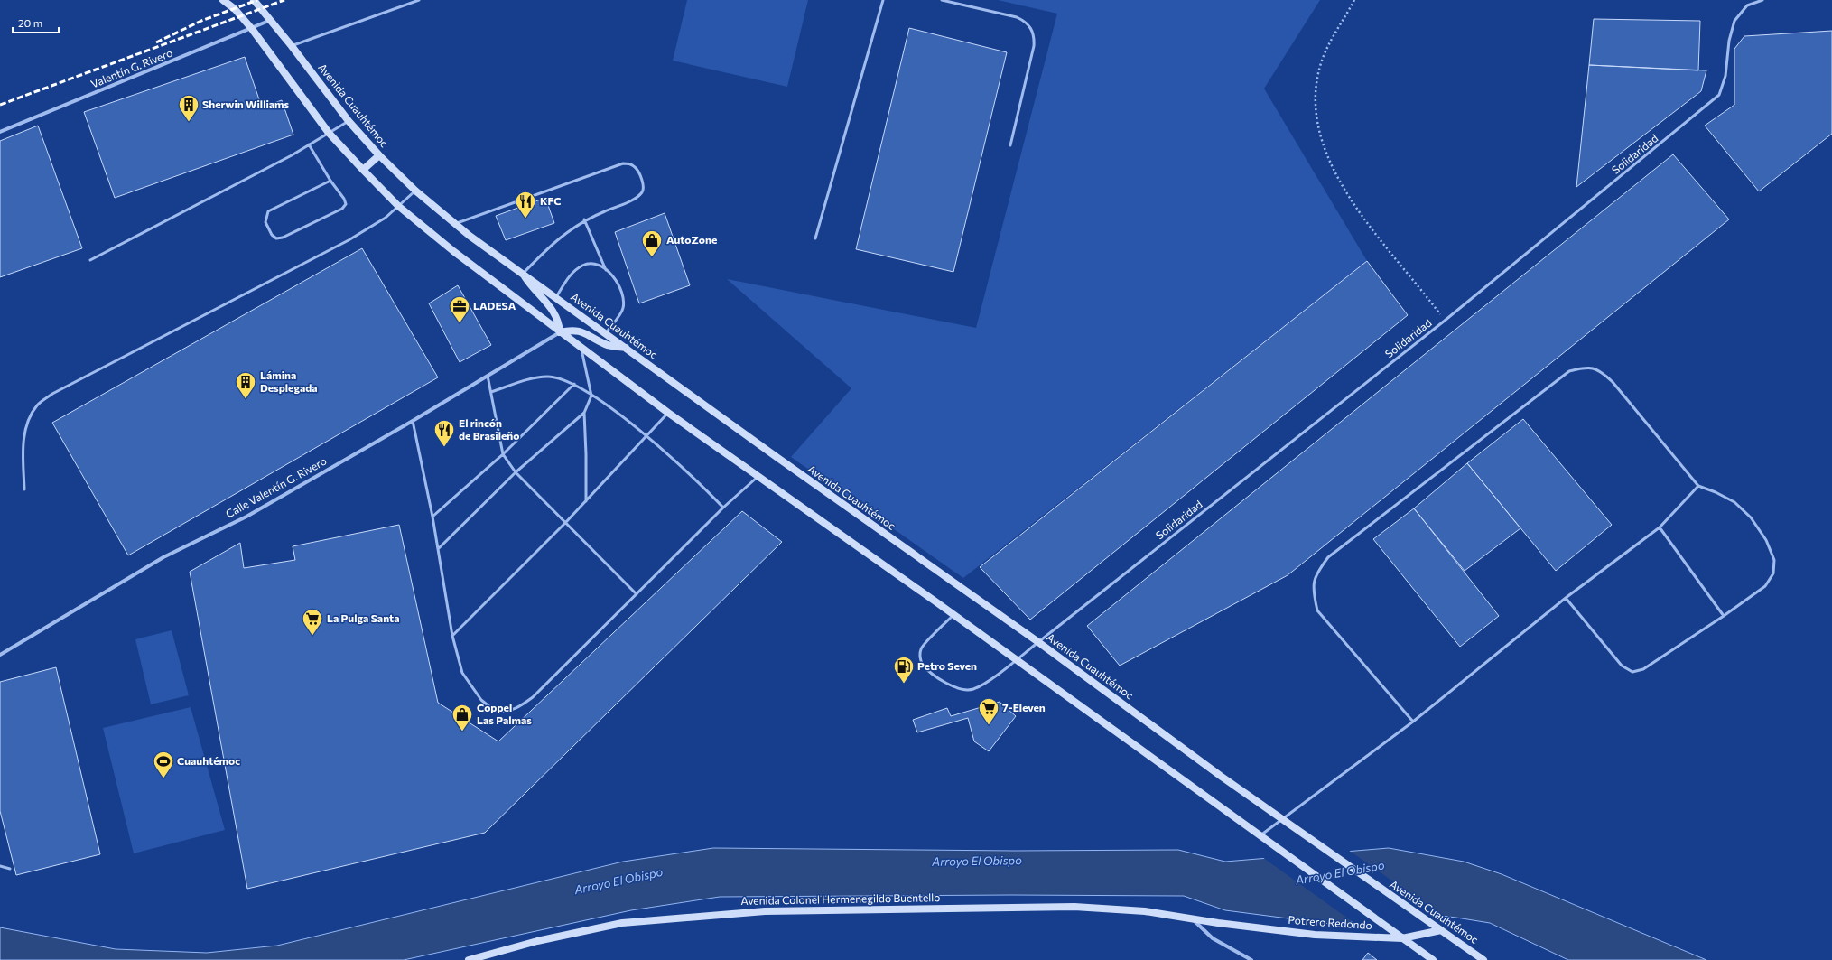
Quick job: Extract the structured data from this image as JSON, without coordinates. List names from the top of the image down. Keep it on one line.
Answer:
{"streets":{"main road":["Avenida Cuauhtémoc","Avenida Colonel Hermenegildo Buentello","Potrero Redondo"],"street":["Valentín G. Rivero","Calle Valentín G. Rivero"],"lane":["Solidaridad"]},"crossings":[["Valentín G. Rivero","Avenida Cuauhtémoc"],["Avenida Cuauhtémoc","Solidaridad"],["Avenida Cuauhtémoc","Potrero Redondo"],["Avenida Colonel Hermenegildo Buentello","Potrero Redondo"]],"water":["Arroyo El Obispo"],"places":{"building":["Sherwin Williams","Lámina Desplegada"],"restaurant":["KFC","El rincón de Brasileño"],"shop":["AutoZone","Coppel Las Palmas"],"office":["LADESA"],"supermarket":["La Pulga Santa","7-Eleven"],"fuel station":["Petro Seven"],"sports":["Cuauhtémoc"]},"scale_bar":"20 m"}
